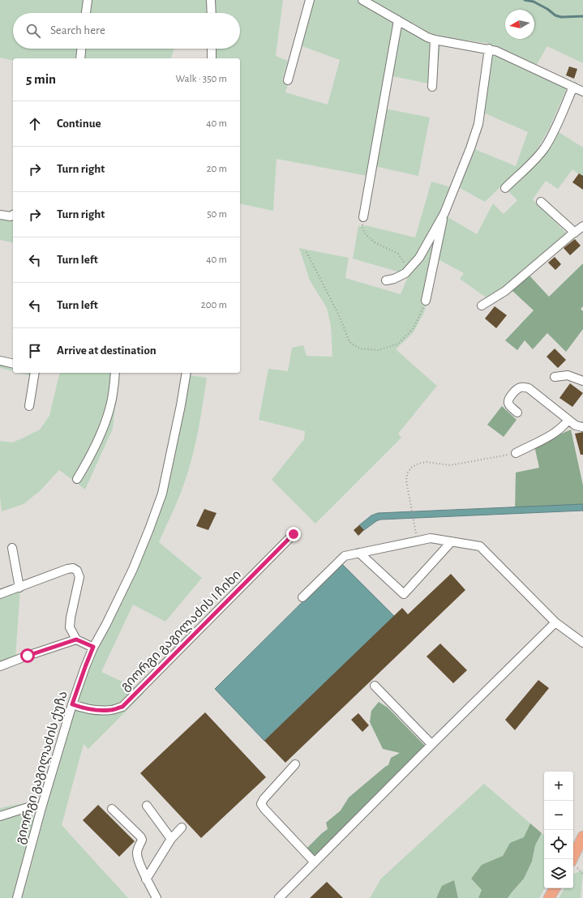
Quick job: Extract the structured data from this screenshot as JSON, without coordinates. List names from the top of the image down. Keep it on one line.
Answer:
{"streets":{"street":["გიორგი გაგილაძის I ჩიხი","გიორგი გაგილაძის ქუჩა"]},"crossings":[["გიორგი გაგილაძის I ჩიხი","გიორგი გაგილაძის ქუჩა"]],"north":"left","page":{"search":"Search here","heading":["5 min","Walk · 350 m"],"list":[["Continue","40 m"],["Turn right","20 m"],["Turn right","50 m"],["Turn left","40 m"],["Turn left","200 m"],"Arrive at destination"],"map_buttons":["+","−"]}}
